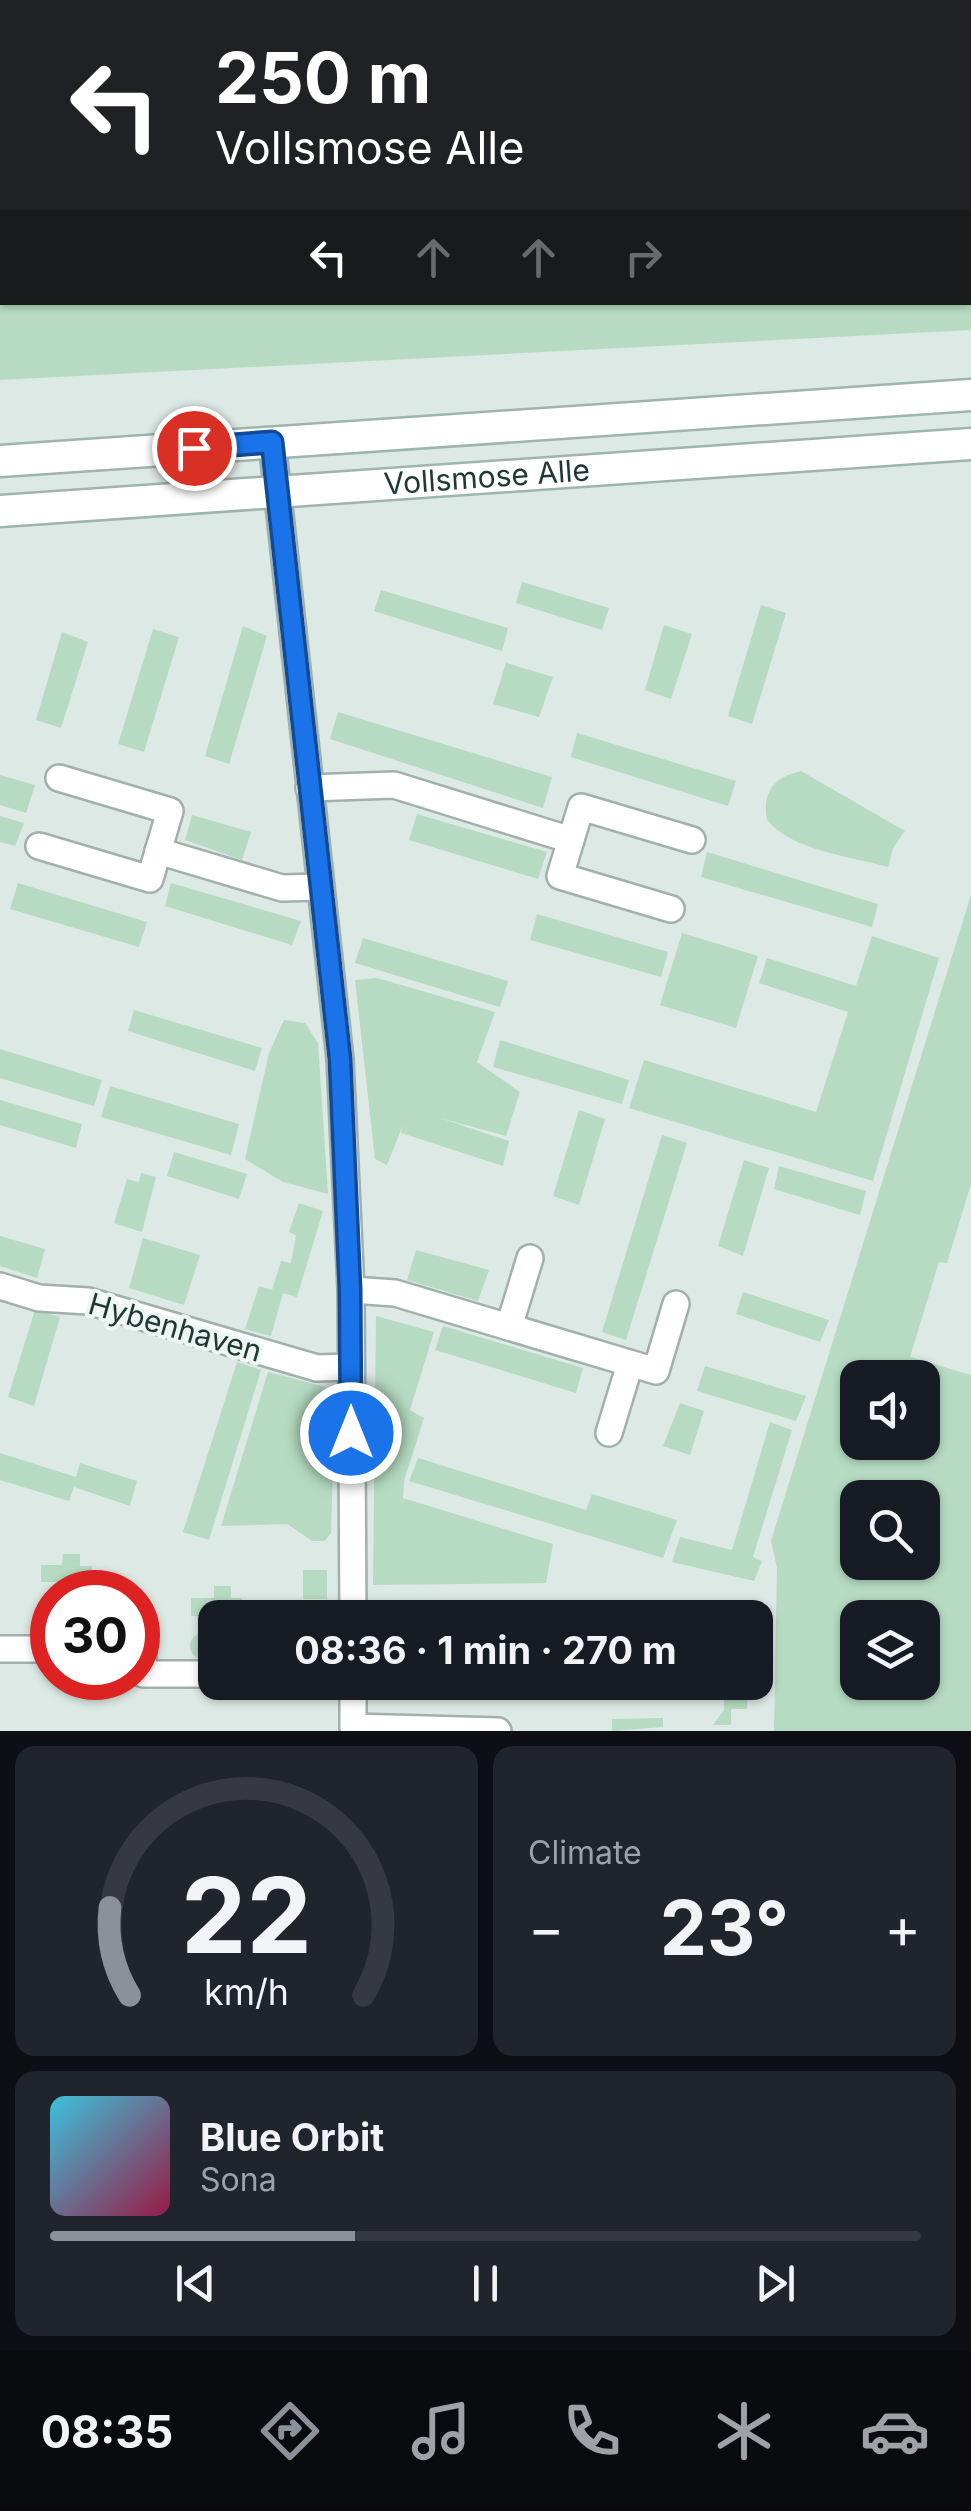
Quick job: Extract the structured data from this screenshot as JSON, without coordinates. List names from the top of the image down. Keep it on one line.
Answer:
{"streets":{"street":["Vollsmose Alle","Hybenhaven"]},"page":{"turn":["250 m","Vollsmose Alle"],"limit":"30","trip":"08:36 · 1 min · 270 m","tile":"Climate","heat":["−","23°","+"],"song":["Blue Orbit","Sona"],"tabs":"08:35","gauge":["22","km/h"]}}
